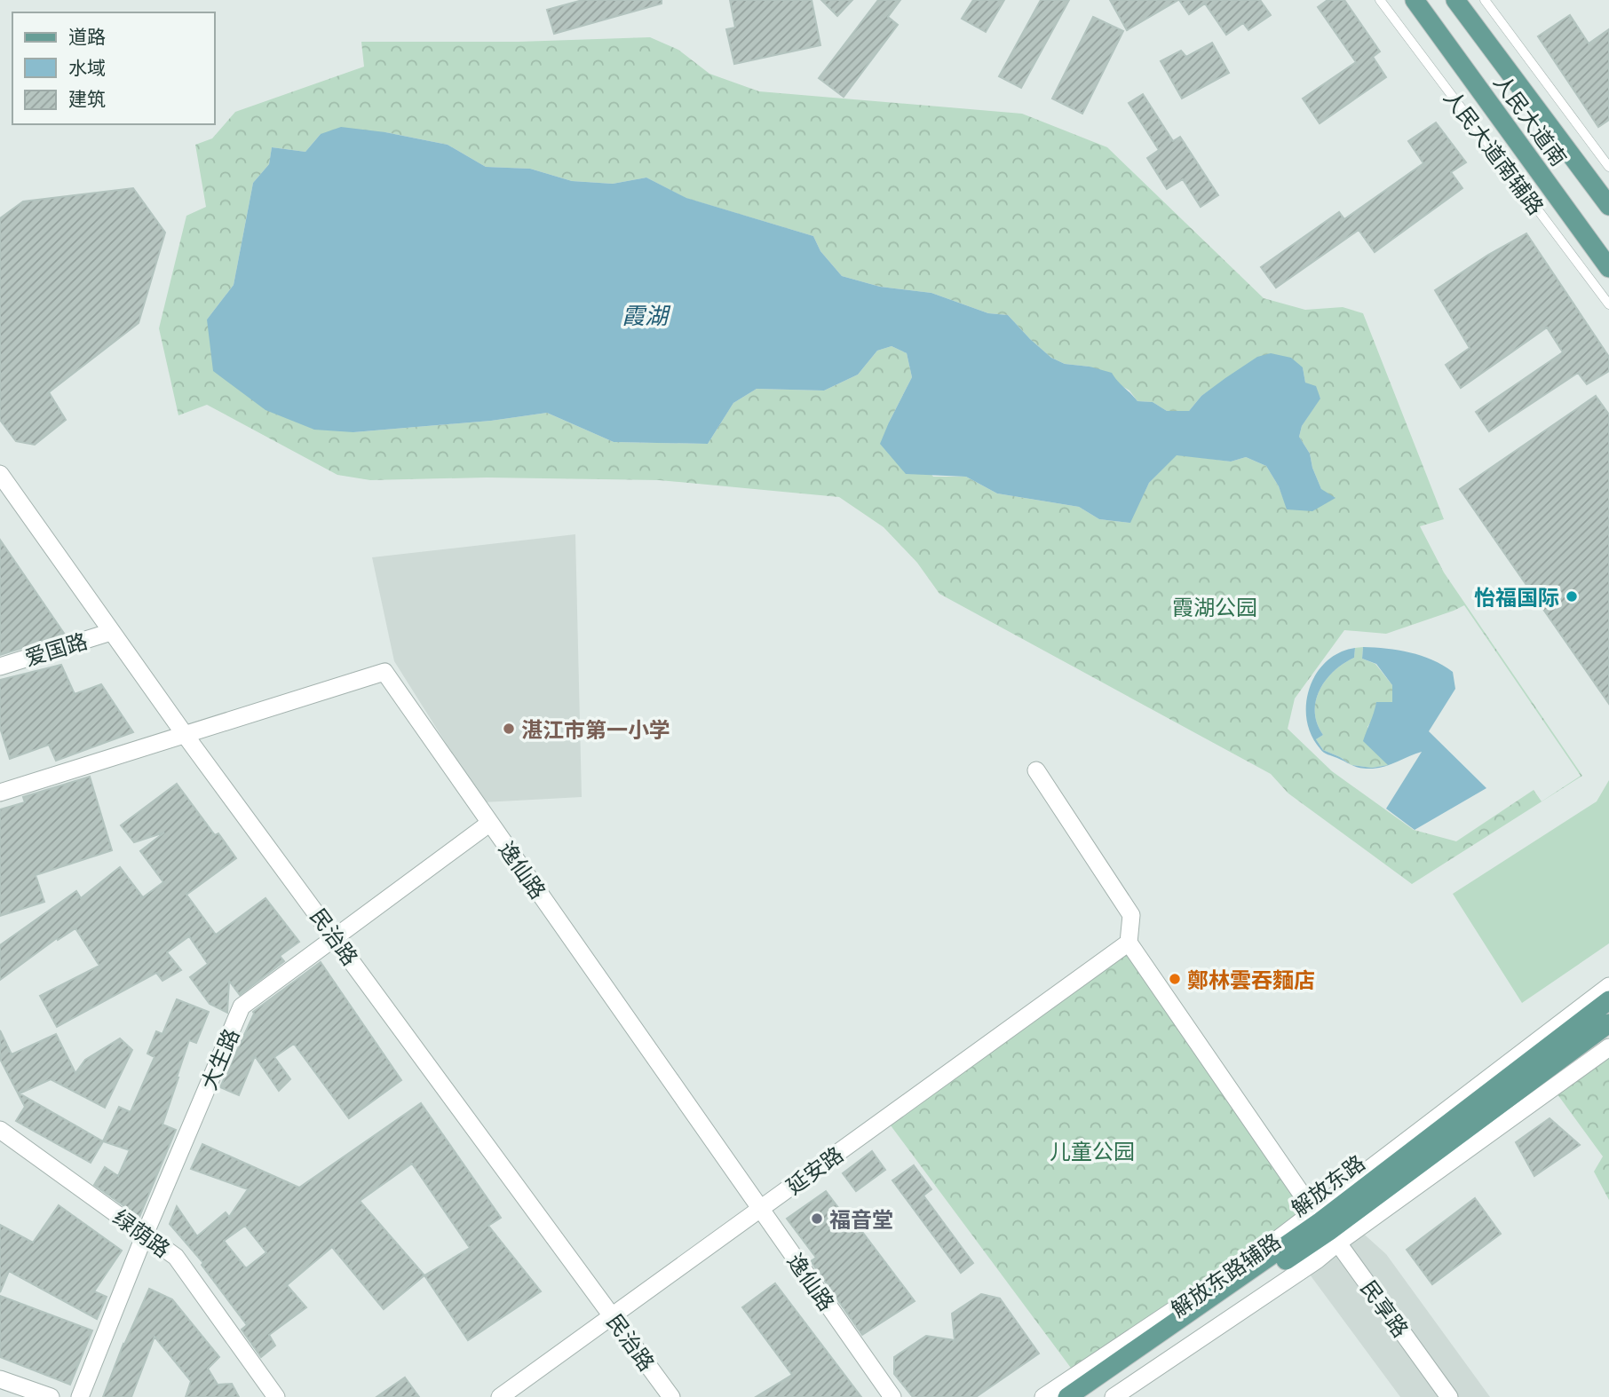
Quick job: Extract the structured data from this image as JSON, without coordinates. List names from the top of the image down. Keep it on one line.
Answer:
{"streets":{"main road":["人民大道南","解放东路"],"street":["爱国路","逸仙路","民治路","大生路","延安路","绿荫路","解放东路辅路","民享路"],"lane":["人民大道南辅路"]},"crossings":[["爱国路","民治路"],["逸仙路","民治路"],["逸仙路","大生路"],["逸仙路","延安路"],["民治路","大生路"],["民治路","延安路"],["大生路","绿荫路"],["延安路","民享路"],["解放东路","解放东路辅路"],["解放东路","民享路"],["解放东路辅路","民享路"]],"water":["霞湖"],"parks":["霞湖公园","儿童公园"],"places":["怡福国际","湛江市第一小学","鄭林雲吞麵店","福音堂"],"legend":["道路","水域","建筑"]}
